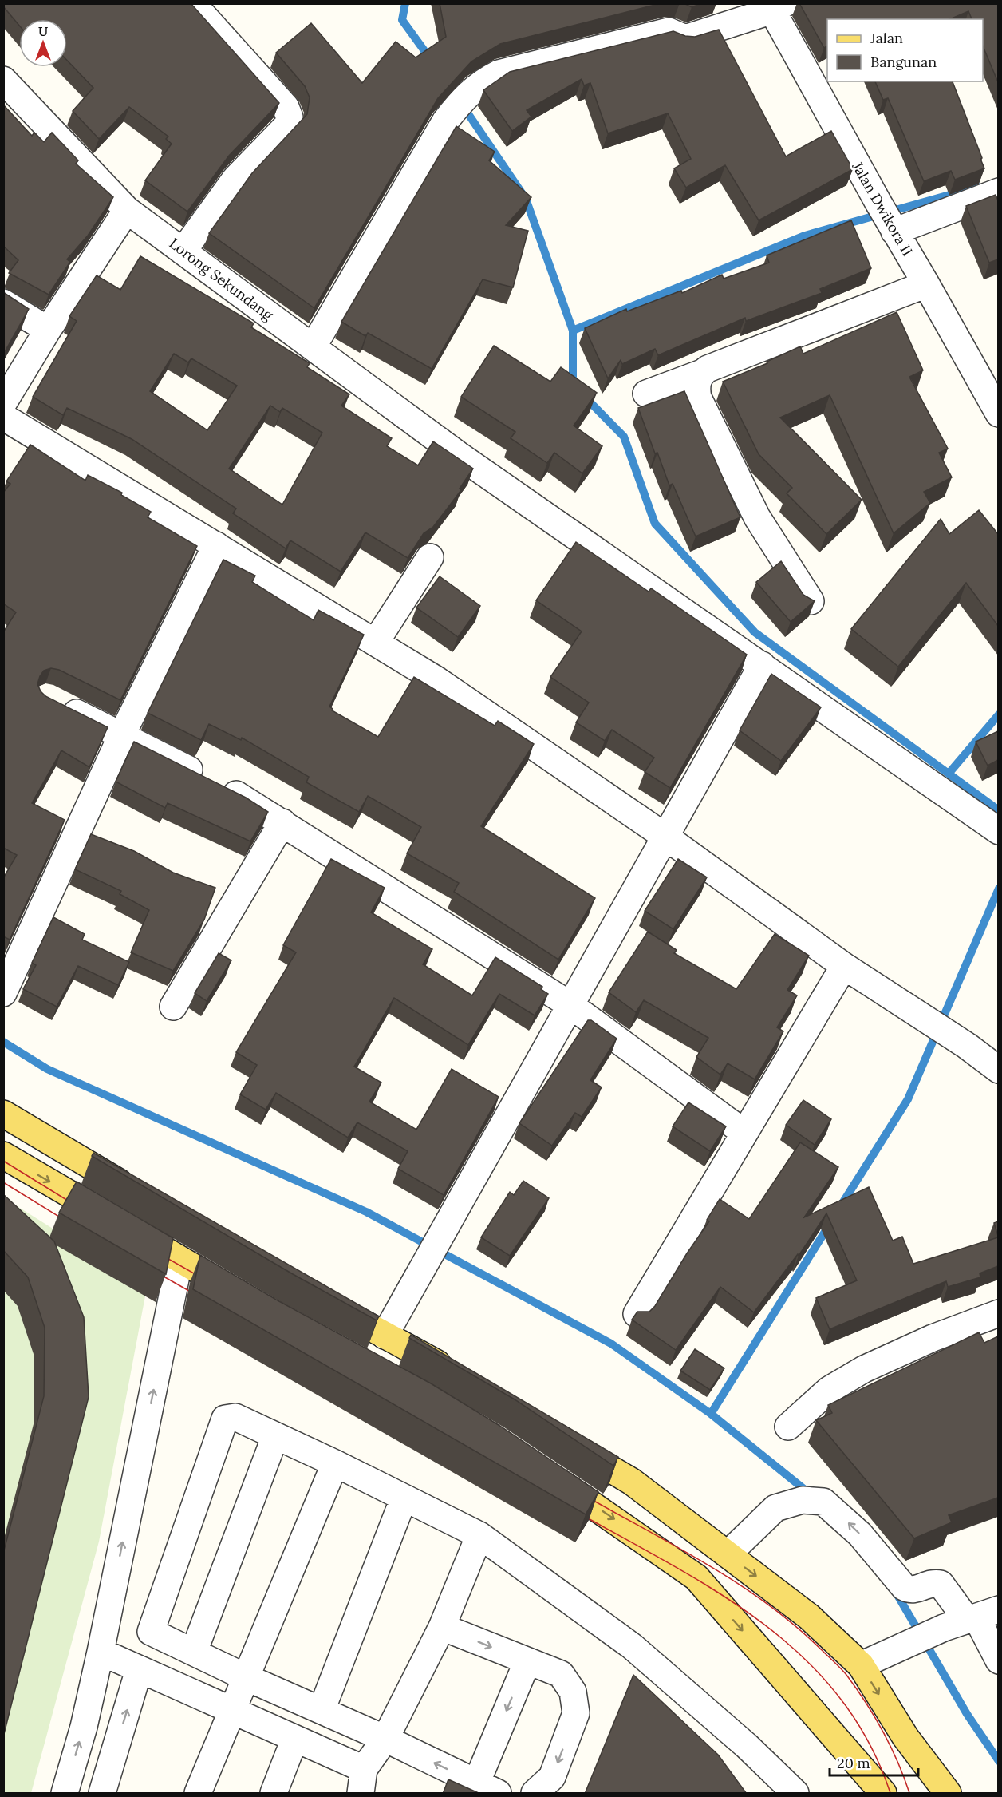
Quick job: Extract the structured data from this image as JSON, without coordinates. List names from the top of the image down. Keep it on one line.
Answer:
{"streets":{"street":["Jalan Dwikora II","Lorong Sekundang"]},"legend":["Jalan","Bangunan"],"scale_bar":"20 m","north":"top"}
